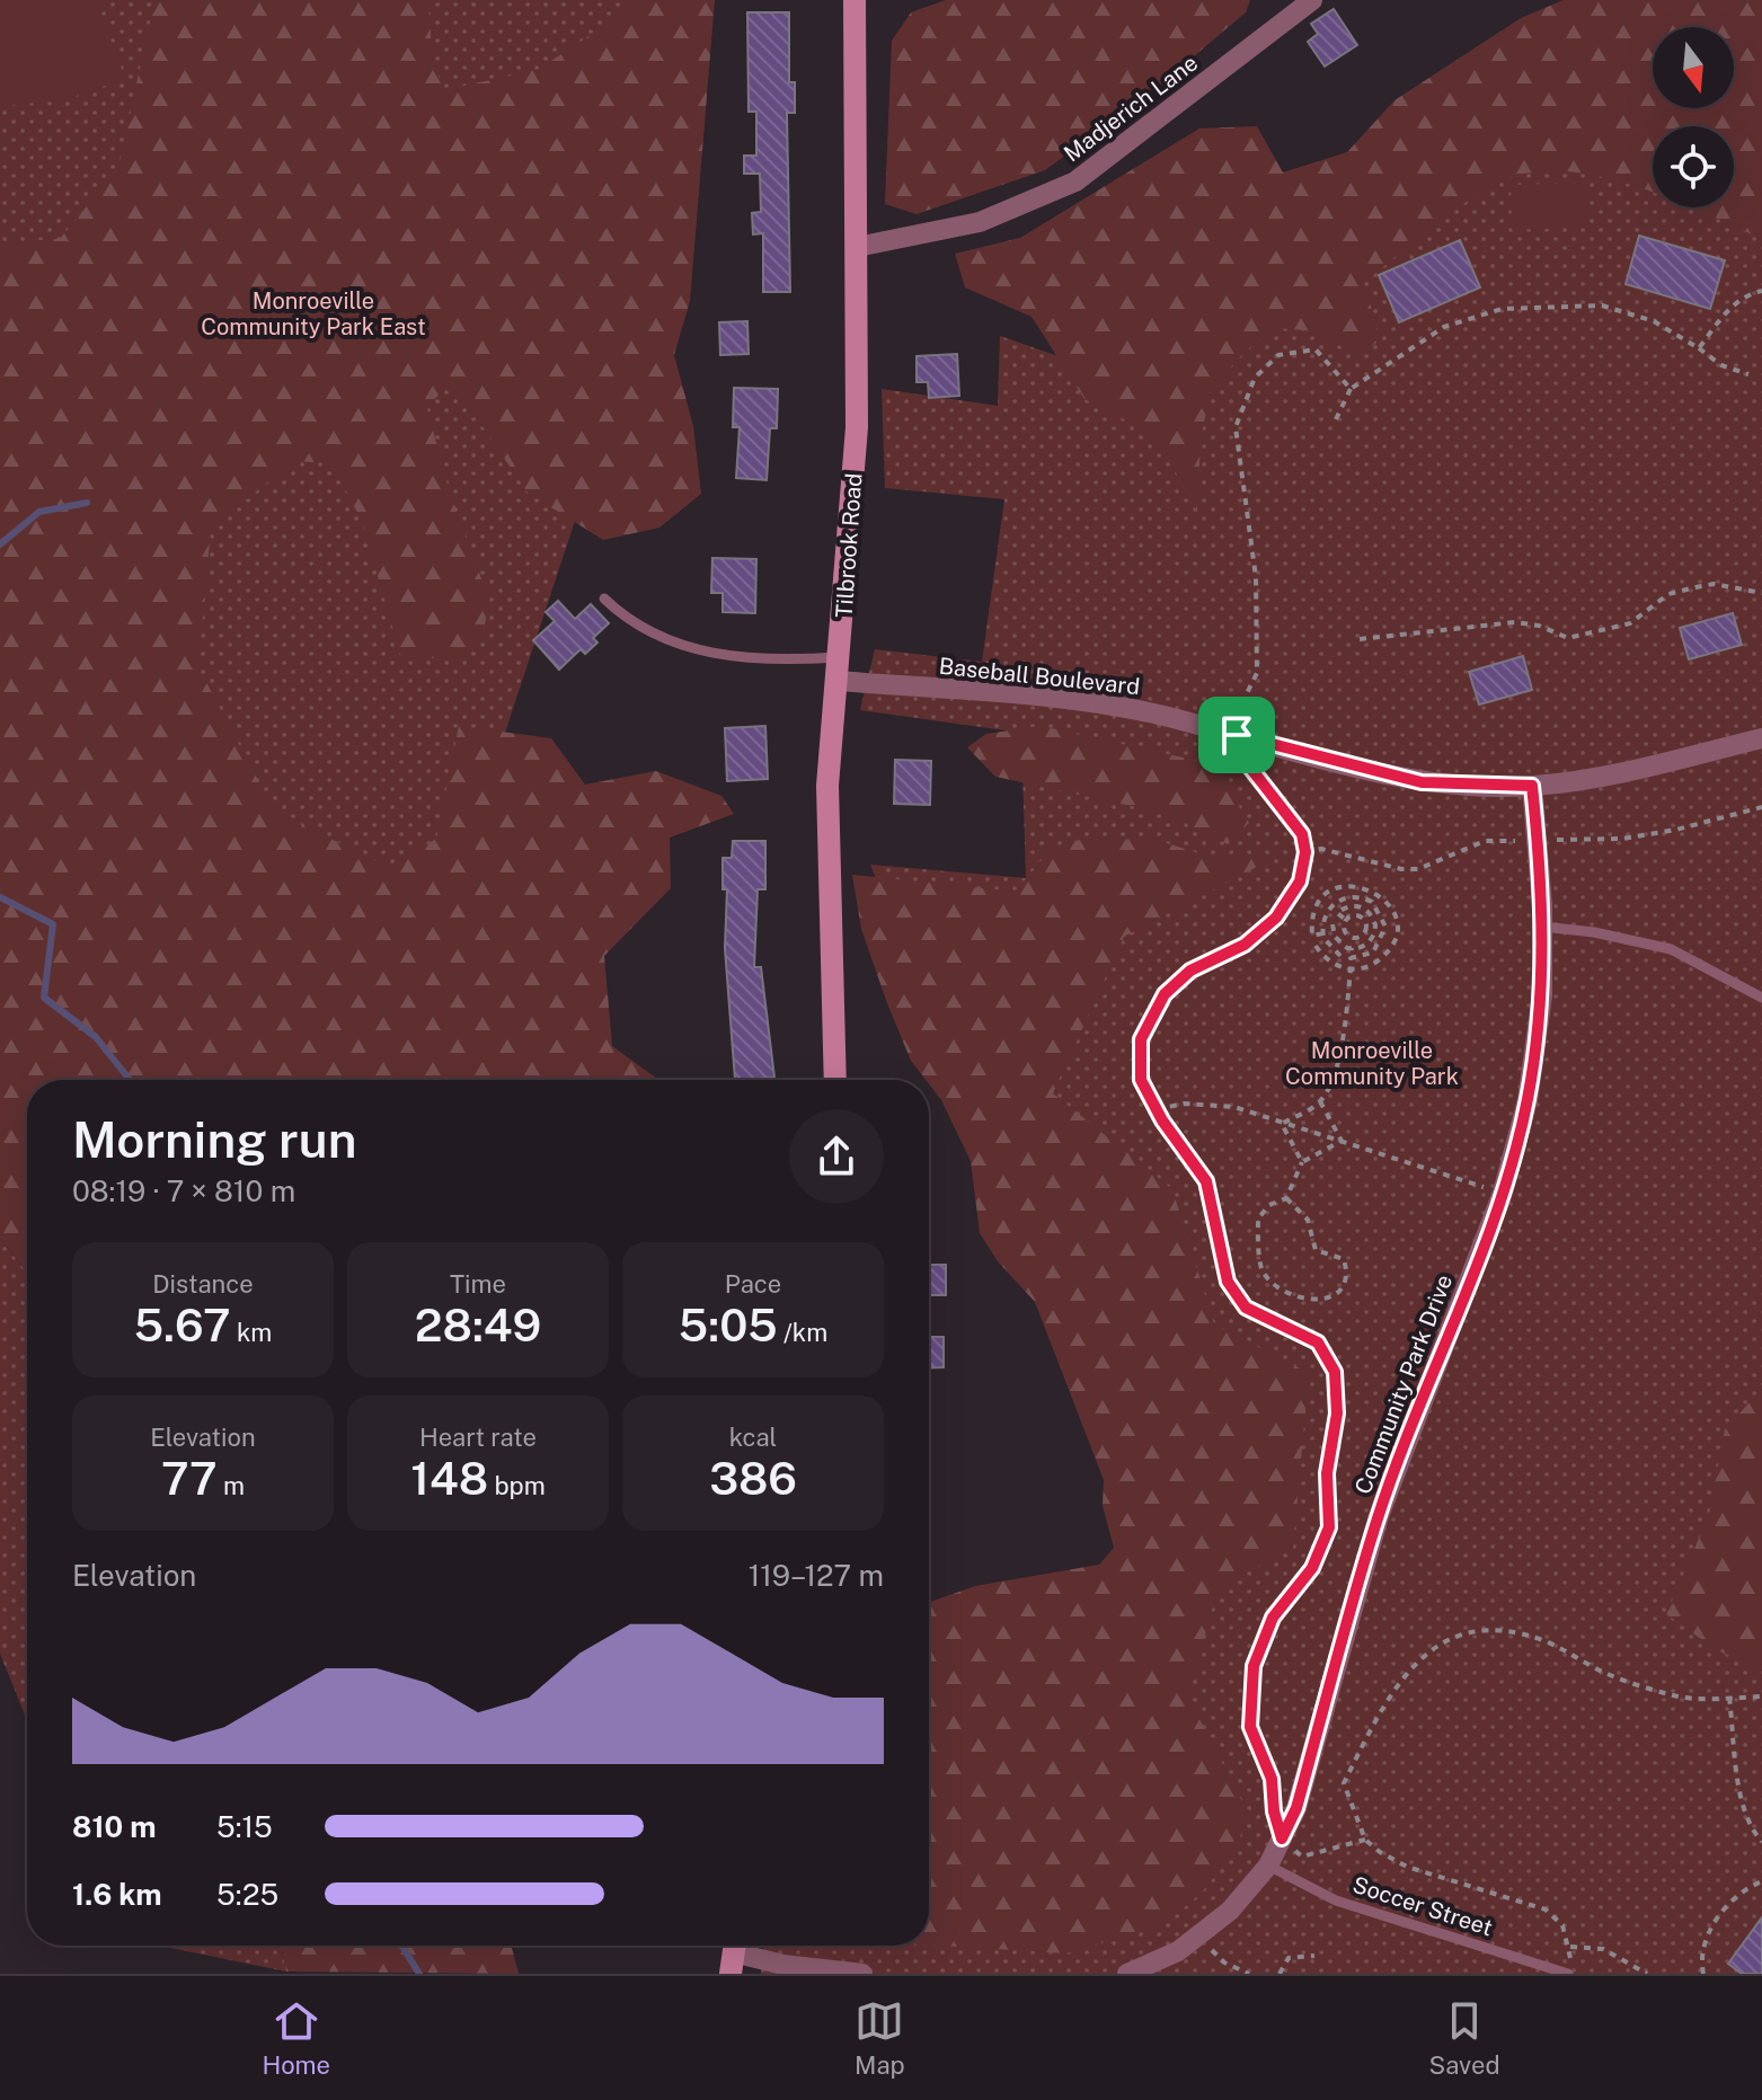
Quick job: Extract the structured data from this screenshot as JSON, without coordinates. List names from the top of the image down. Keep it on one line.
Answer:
{"streets":{"street":["Madjerich Lane","Tilbrook Road","Baseball Boulevard","Community Park Drive"],"lane":["Soccer Street"]},"crossings":[["Madjerich Lane","Tilbrook Road"],["Tilbrook Road","Baseball Boulevard"],["Baseball Boulevard","Community Park Drive"],["Community Park Drive","Soccer Street"]],"parks":["Monroeville Community Park East","Monroeville Community Park"],"north":"bottom","page":{"heading":["Morning run","08:19 · 7 × 810 m"],"stats":[["Distance","5.67 km"],["Time","28:49"],["Pace","5:05 /km"],["Elevation","77 m"],["Heart rate","148 bpm"],["kcal","386"]],"chart":["Elevation","119–127 m"],"list":[{"name":"810 m","note":"5:15"},{"name":"1.6 km","note":"5:25"}],"tabs":["Home","Map","Saved"]}}
